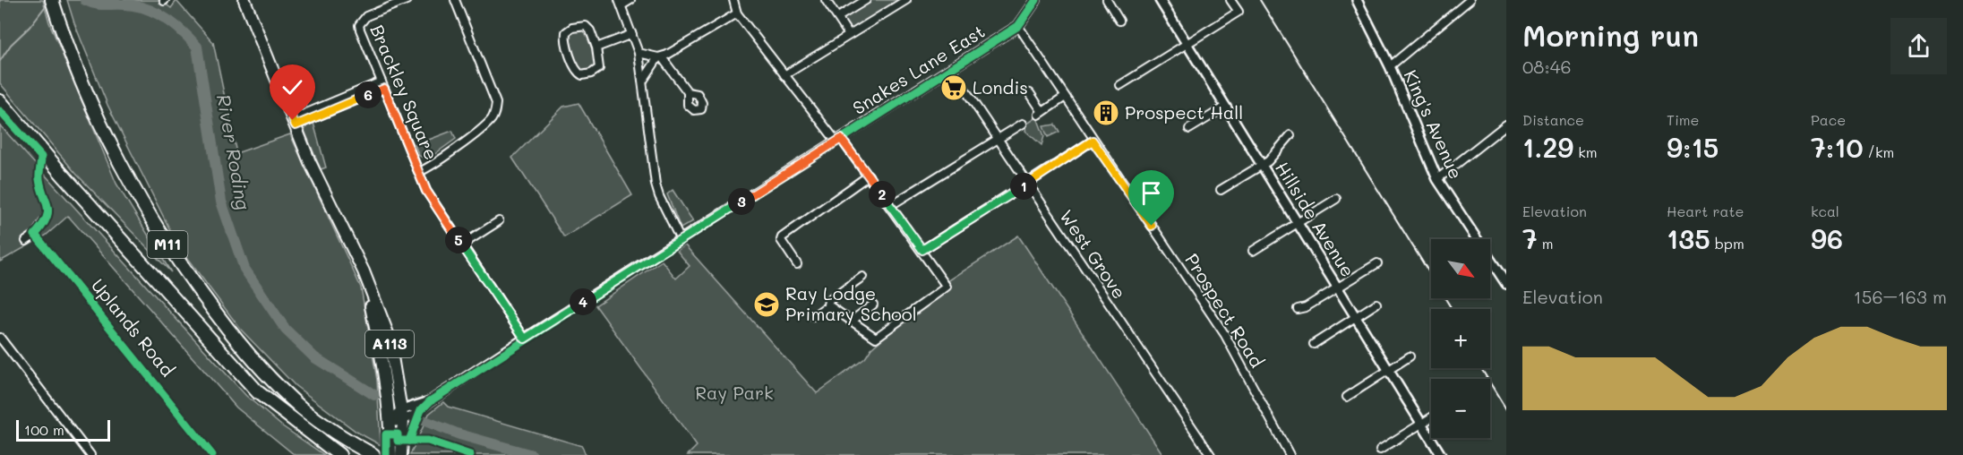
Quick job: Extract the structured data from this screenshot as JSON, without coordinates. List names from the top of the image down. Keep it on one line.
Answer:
{"streets":{"highway":["M11"],"main road":["A113"],"street":["Snakes Lane East","Brackley Square","King's Avenue","Hillside Avenue","West Grove","Prospect Road","Uplands Road"]},"crossings":[["Snakes Lane East","West Grove"],["Snakes Lane East","Prospect Road"],["Snakes Lane East","A113"]],"water":["River Roding"],"parks":["Ray Park"],"places":{"supermarket":["Londis"],"building":["Prospect Hall"],"school or university":["Ray Lodge Primary School"]},"scale_bar":"100 m","north":"bottom right","page":{"heading":["Morning run","08:46"],"pins":["6","1","2","3","5","4"],"stats":[["Distance","1.29 km"],["Time","9:15"],["Pace","7:10 /km"],["Elevation","7 m"],["Heart rate","135 bpm"],["kcal","96"]],"map_buttons":["+","−"],"chart":["Elevation","156–163 m"],"scale":"100 m"}}
